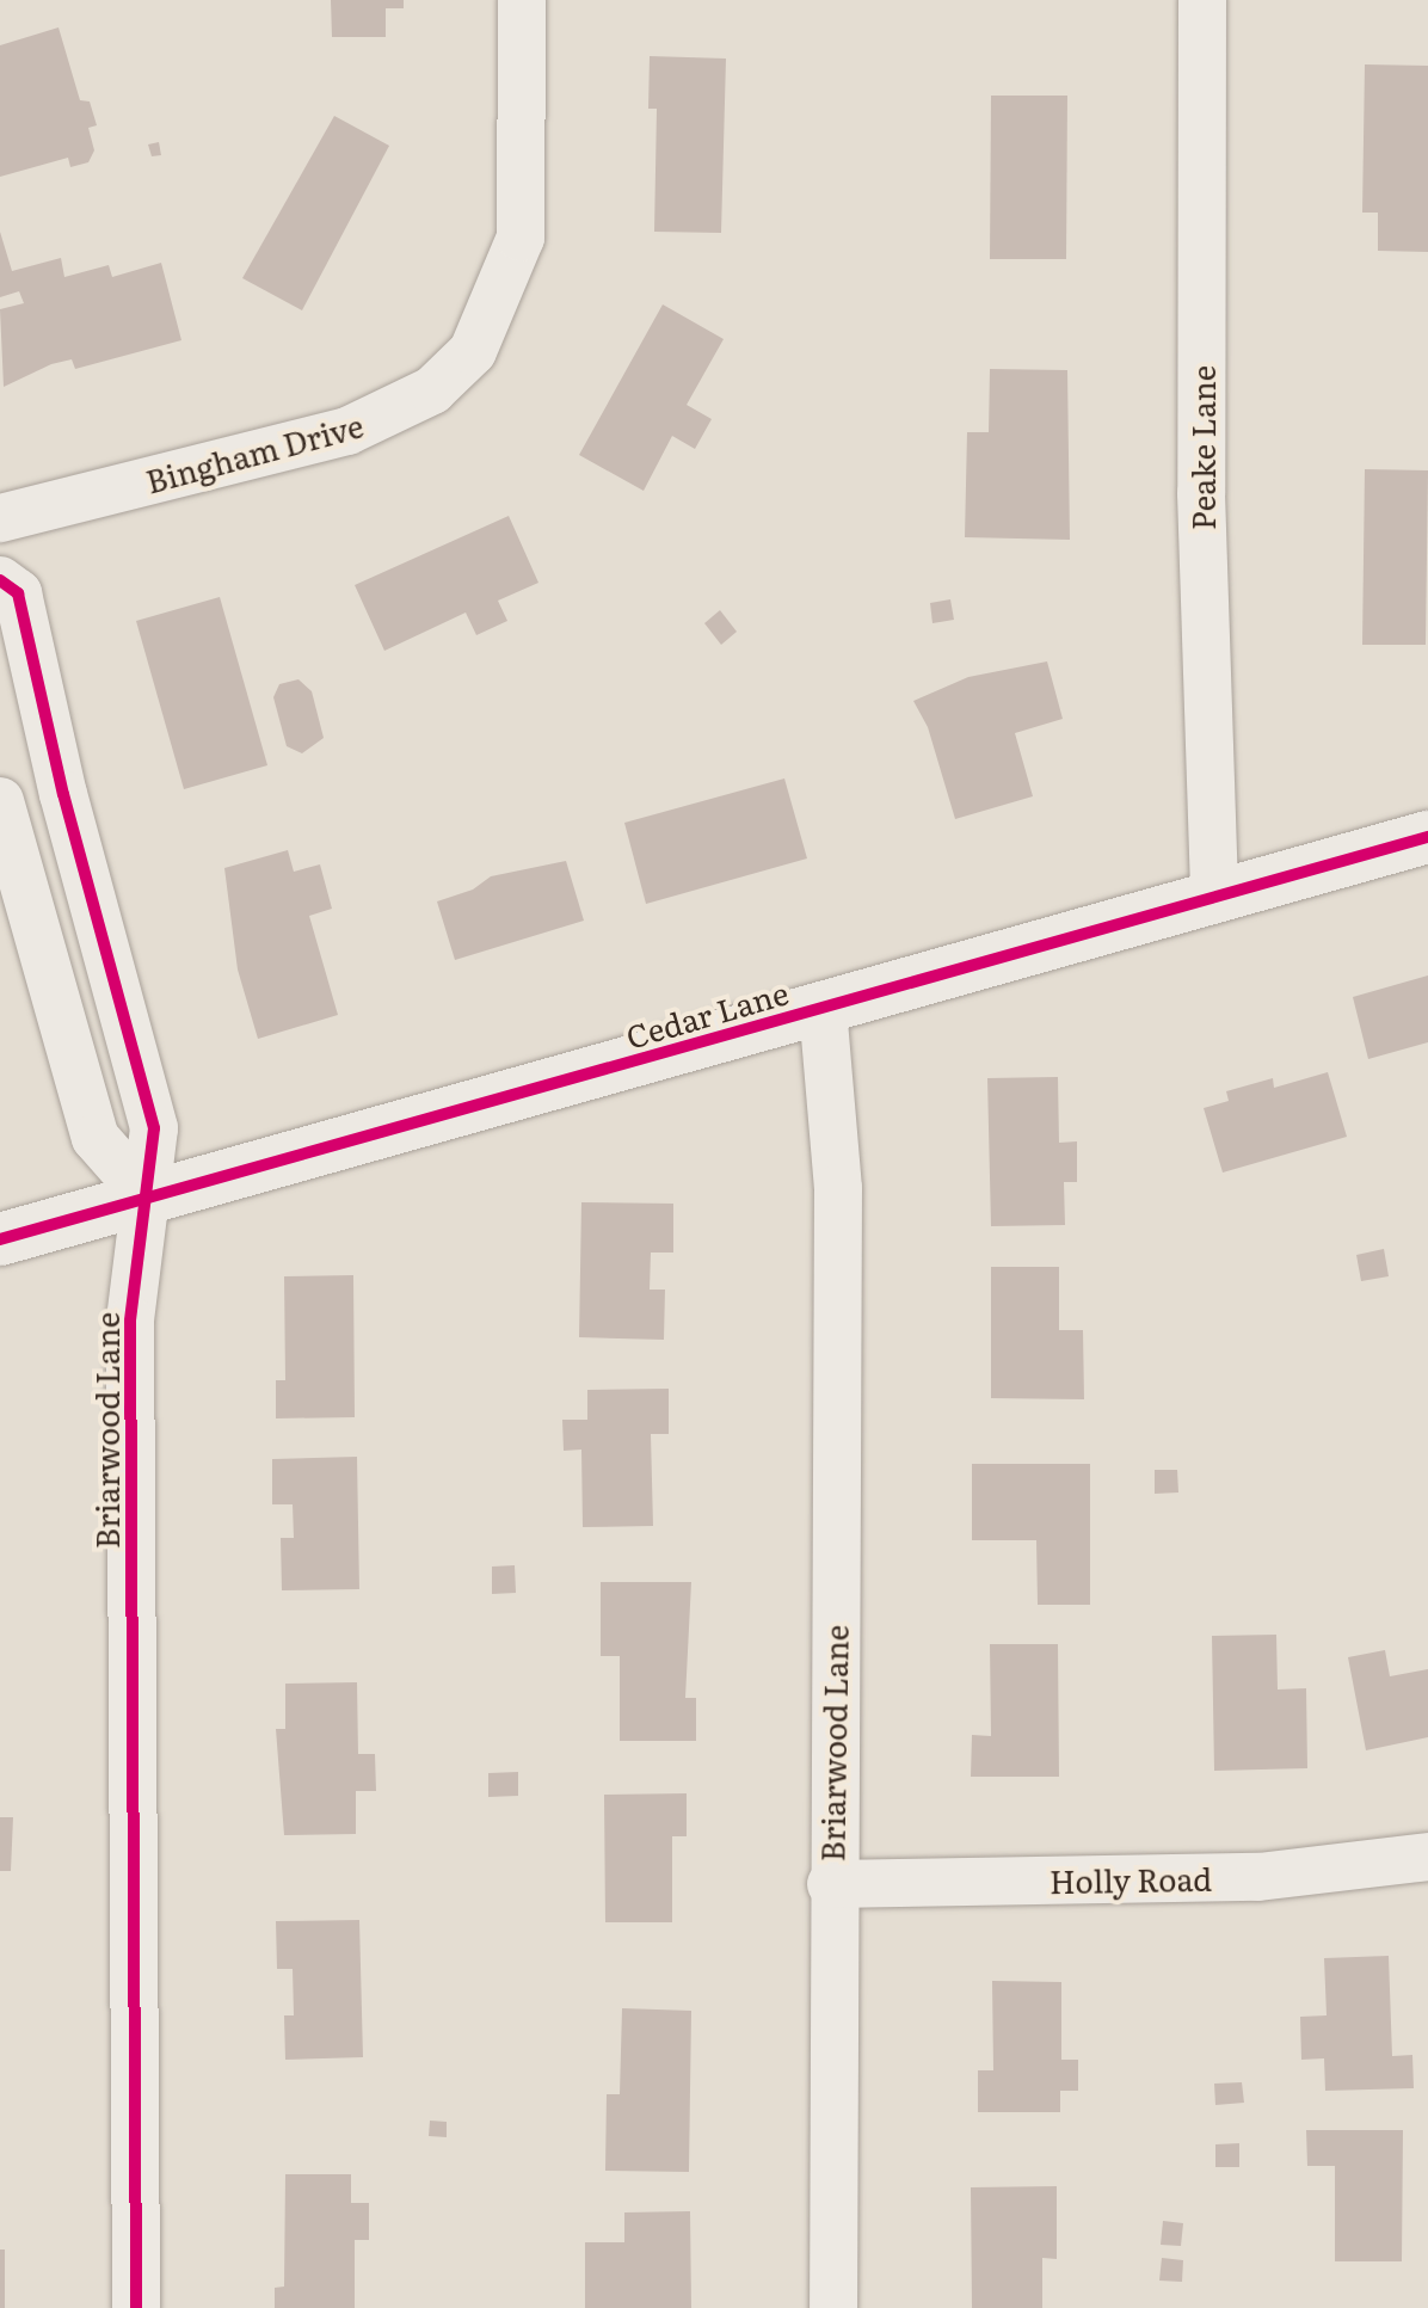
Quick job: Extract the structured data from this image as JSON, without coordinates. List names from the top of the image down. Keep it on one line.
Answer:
{"streets":{"main road":["Cedar Lane"],"street":["Peake Lane","Bingham Drive","Briarwood Lane","Holly Road"]},"crossings":[["Peake Lane","Cedar Lane"],["Cedar Lane","Briarwood Lane"],["Briarwood Lane","Holly Road"]]}
